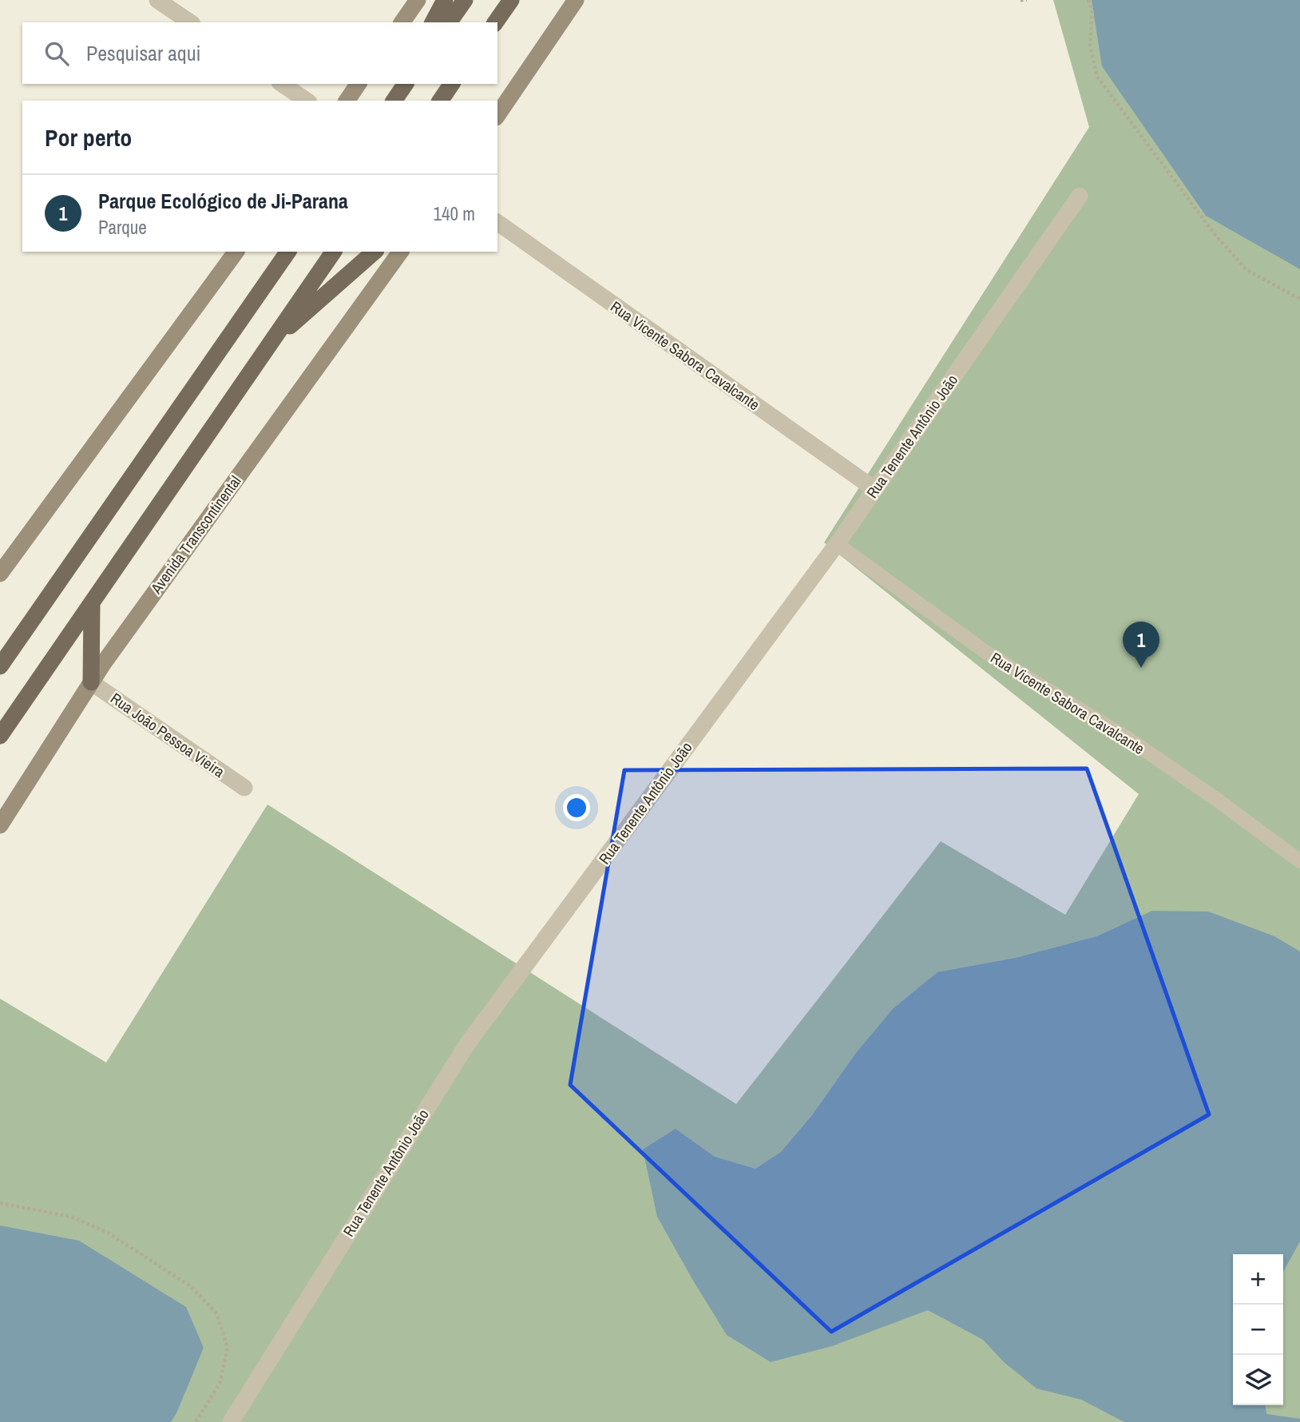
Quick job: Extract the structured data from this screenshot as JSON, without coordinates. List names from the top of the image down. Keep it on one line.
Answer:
{"streets":{"street":["Rua Vicente Sabora Cavalcante","Rua Tenente Antônio João","Avenida Transcontinental","Rua João Pessoa Vieira"]},"crossings":[["Rua Vicente Sabora Cavalcante","Rua Tenente Antônio João"],["Avenida Transcontinental","Rua João Pessoa Vieira"]],"page":{"search":"Pesquisar aqui","heading":"Por perto","list":[{"mark":"1","name":"Parque Ecológico de Ji-Parana","note":"Parque","value":"140 m"}],"pins":"1","map_buttons":["+","−"]}}
